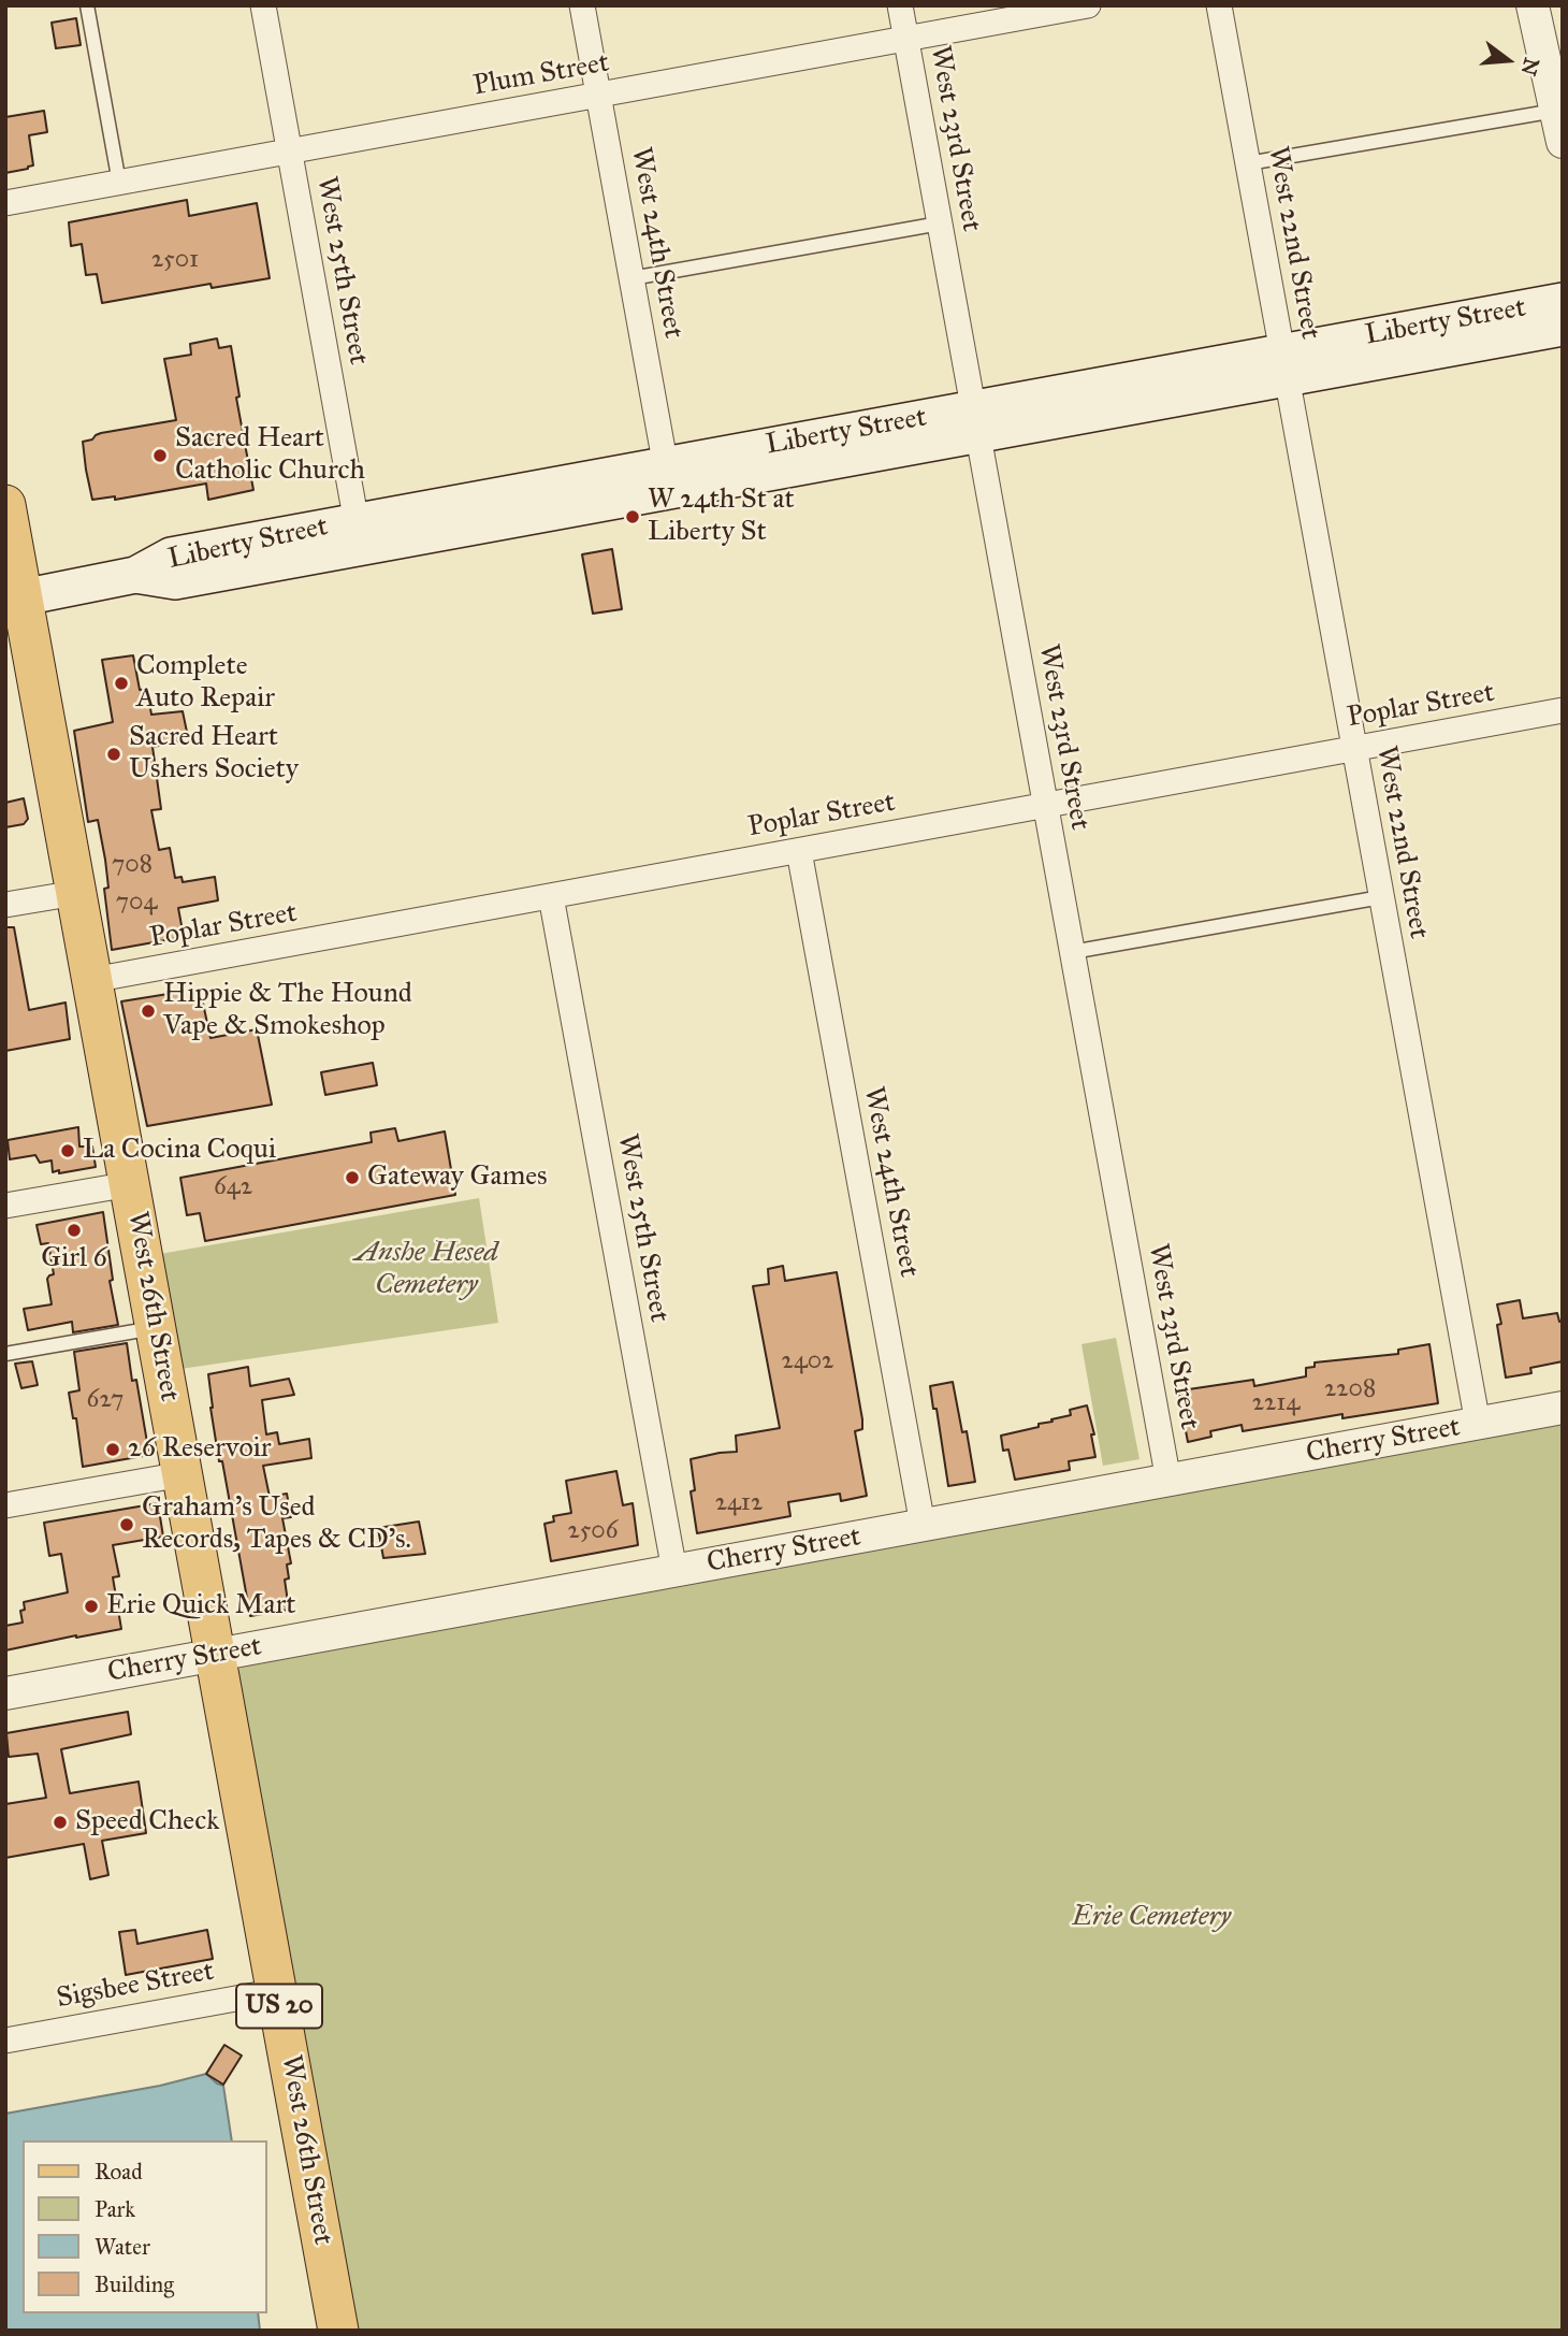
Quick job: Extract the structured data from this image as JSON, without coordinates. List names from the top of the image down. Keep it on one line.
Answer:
{"streets":{"main road":["Liberty Street","West 26th Street","US 20"],"street":["Plum Street","West 23rd Street","West 24th Street","West 22nd Street","West 25th Street","Poplar Street","Cherry Street","Sigsbee Street"]},"crossings":[["Plum Street","West 23rd Street"],["Plum Street","West 24th Street"],["Plum Street","West 25th Street"],["West 23rd Street","Liberty Street"],["West 23rd Street","Poplar Street"],["West 23rd Street","Cherry Street"],["West 24th Street","Liberty Street"],["West 24th Street","Poplar Street"],["West 24th Street","Cherry Street"],["West 22nd Street","Liberty Street"],["West 22nd Street","Poplar Street"],["West 22nd Street","Cherry Street"],["West 25th Street","Liberty Street"],["West 25th Street","Poplar Street"],["West 25th Street","Cherry Street"],["Liberty Street","West 26th Street"],["Poplar Street","West 26th Street"],["West 26th Street","Cherry Street"],["West 26th Street","Sigsbee Street"]],"parks":["Anshe Hesed Cemetery","Erie Cemetery"],"places":["Sacred Heart Catholic Church","W 24th St at Liberty St","Complete Auto Repair","Sacred Heart Ushers Society","Hippie & The Hound Vape & Smokeshop","La Cocina Coqui","Gateway Games","Girl 6","26 Reservoir","Graham's Used Records, Tapes & CD's.","Erie Quick Mart","Speed Check"],"house_numbers":["2501","708","704","642","2402","2208","627","2214","2412","2506"],"legend":["Road","Park","Water","Building"],"north":"right"}
